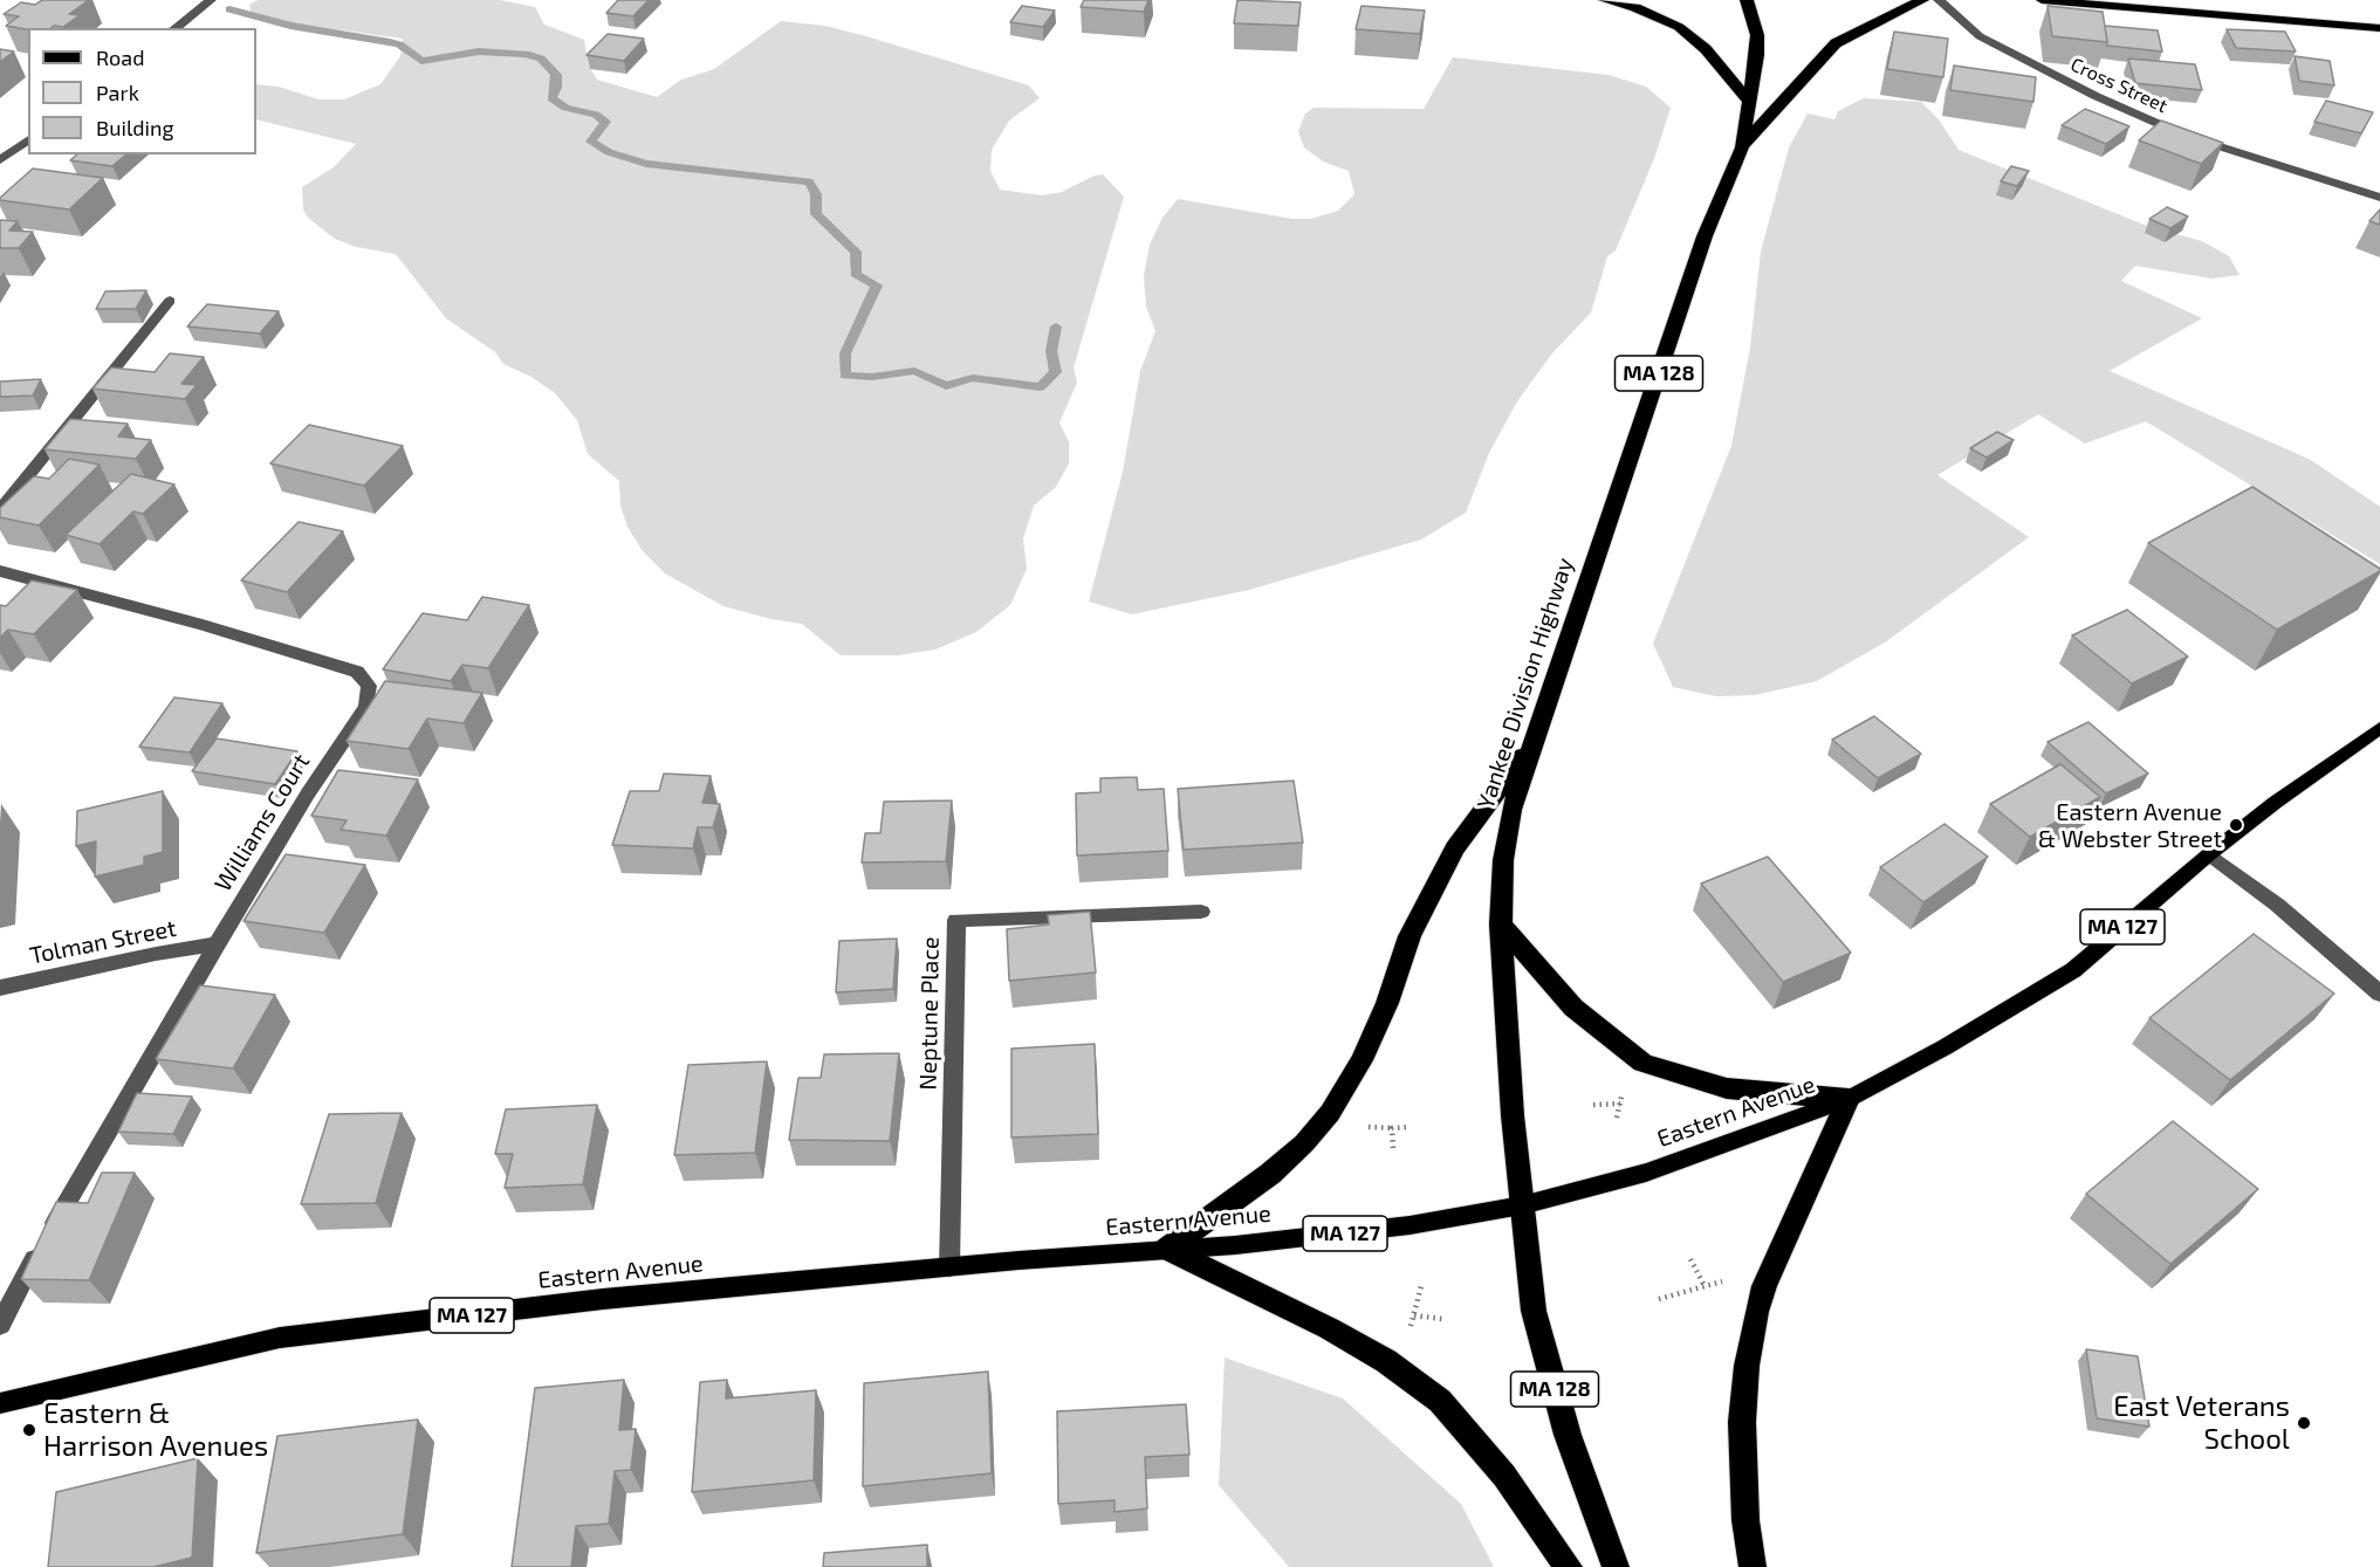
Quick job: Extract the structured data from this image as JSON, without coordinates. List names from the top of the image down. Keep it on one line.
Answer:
{"streets":{"highway":["MA 128","Yankee Division Highway"],"main road":["MA 127","Eastern Avenue"],"street":["Cross Street","Williams Court","Tolman Street","Neptune Place"]},"crossings":[["Yankee Division Highway","Eastern Avenue"],["Williams Court","Tolman Street"],["Neptune Place","Eastern Avenue"]],"places":["Eastern Avenue & Webster Street","East Veterans School","Eastern & Harrison Avenues"],"legend":["Road","Park","Building"]}
